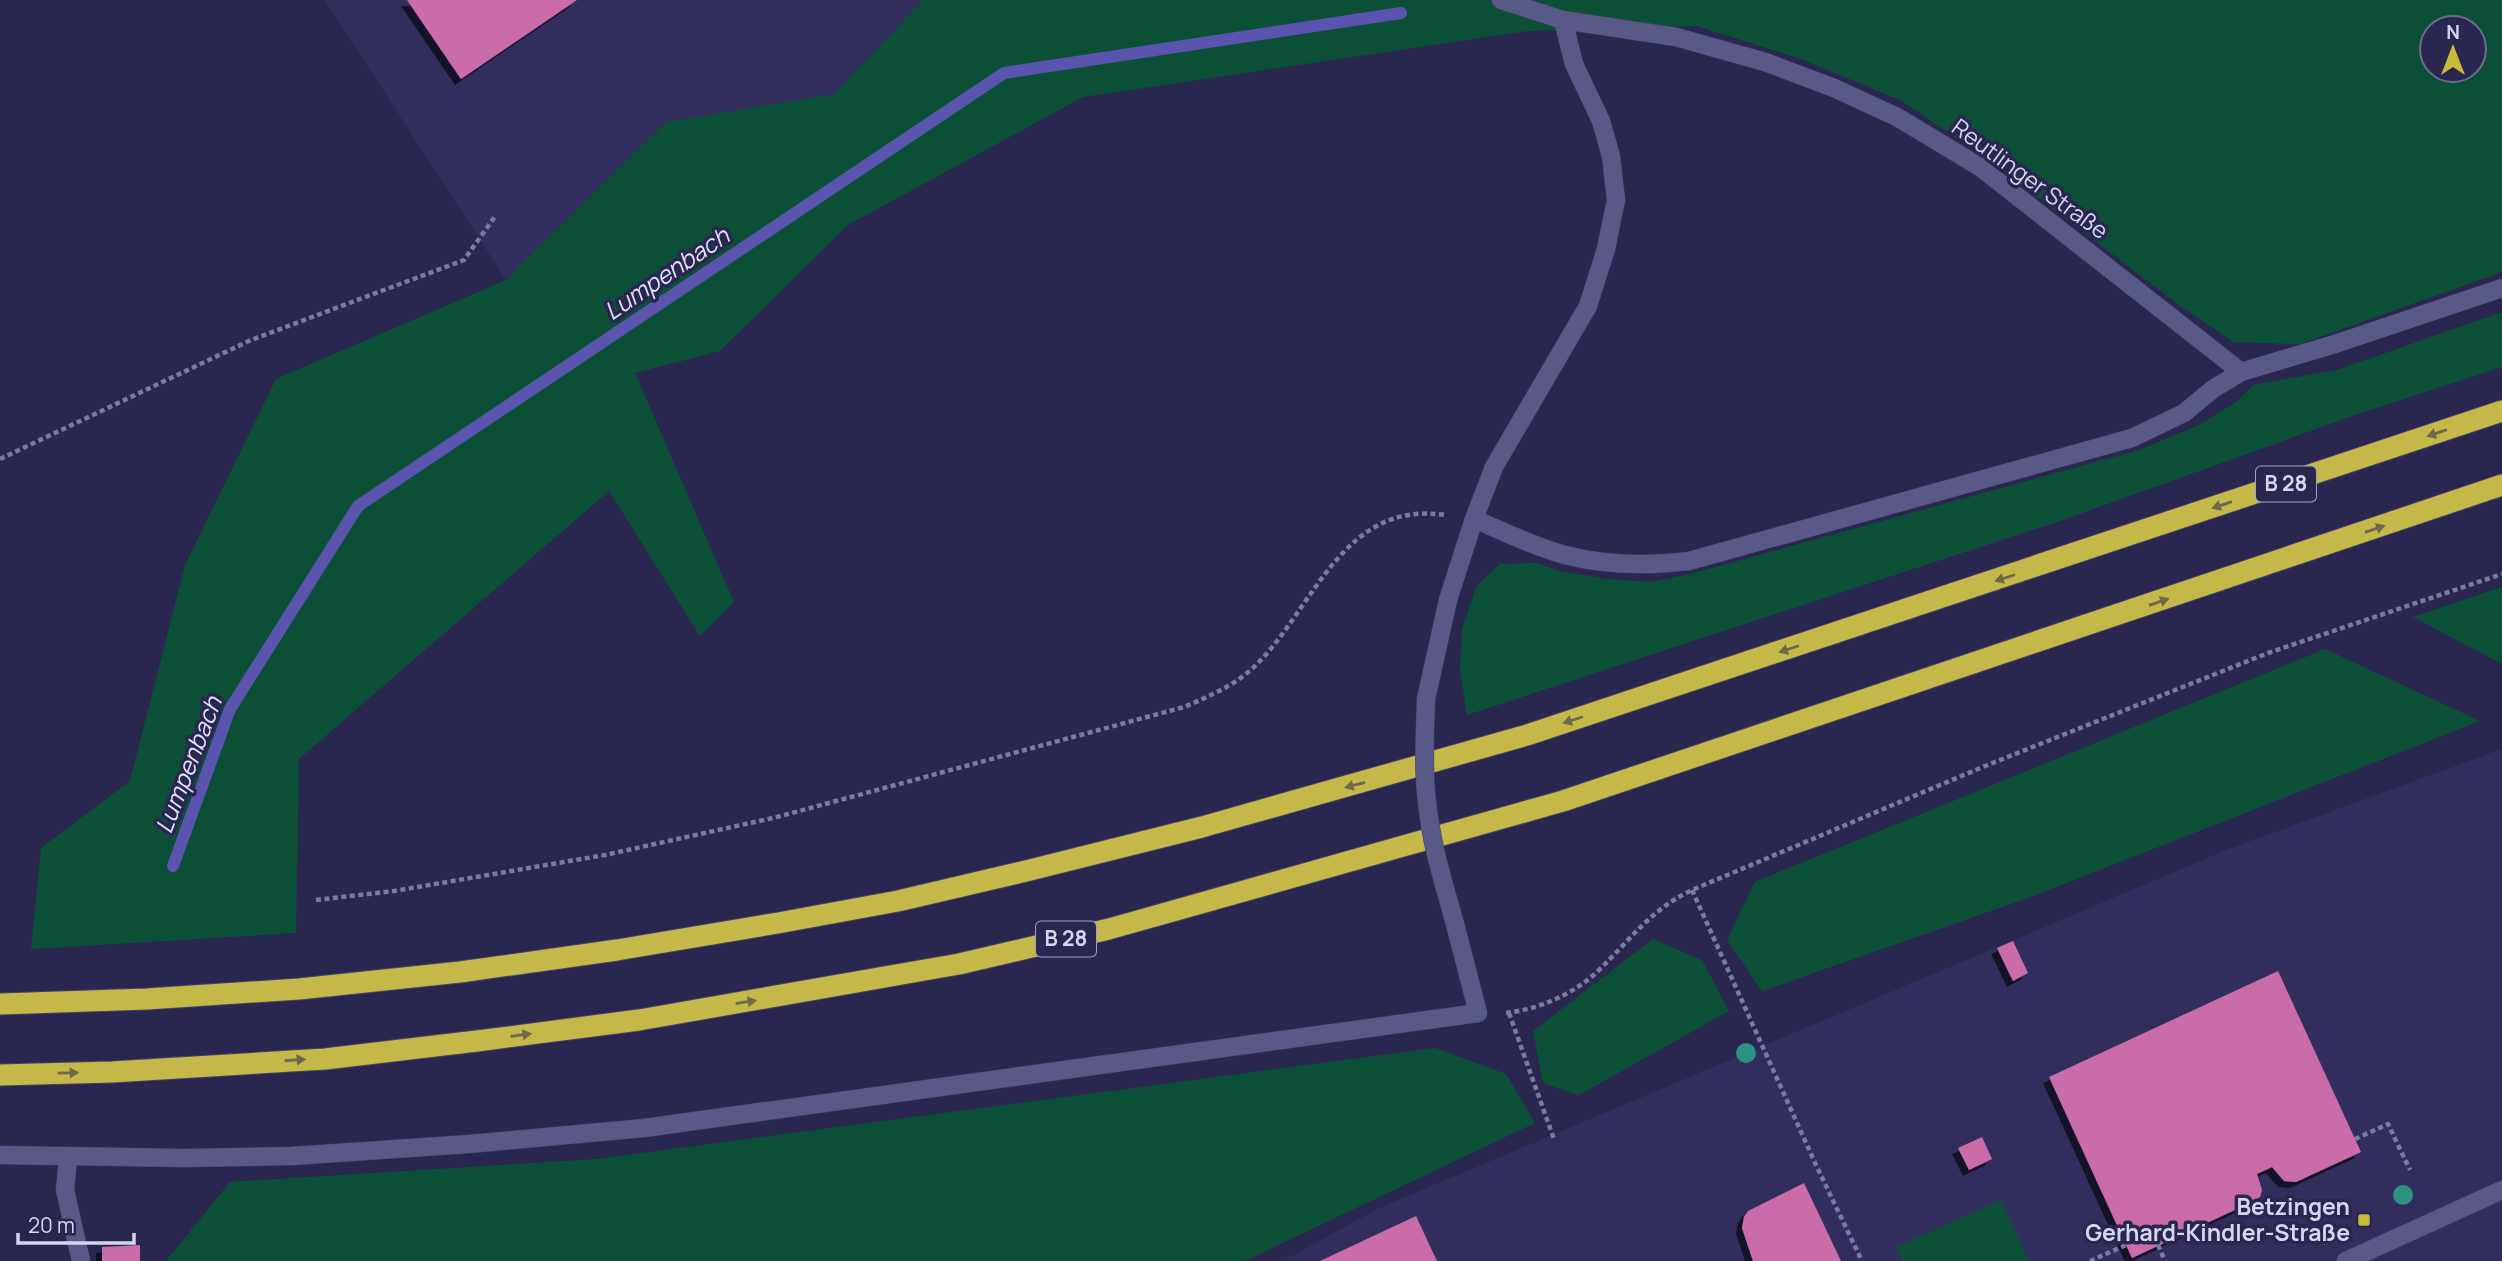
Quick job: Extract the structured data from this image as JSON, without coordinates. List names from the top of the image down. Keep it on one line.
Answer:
{"streets":{"highway":["B 28"],"street":["Reutlinger Straße"]},"water":["Lumpenbach"],"places":{"transit":["Betzingen Gerhard-Kindler-Straße"]},"scale_bar":"20 m","north":"top"}
